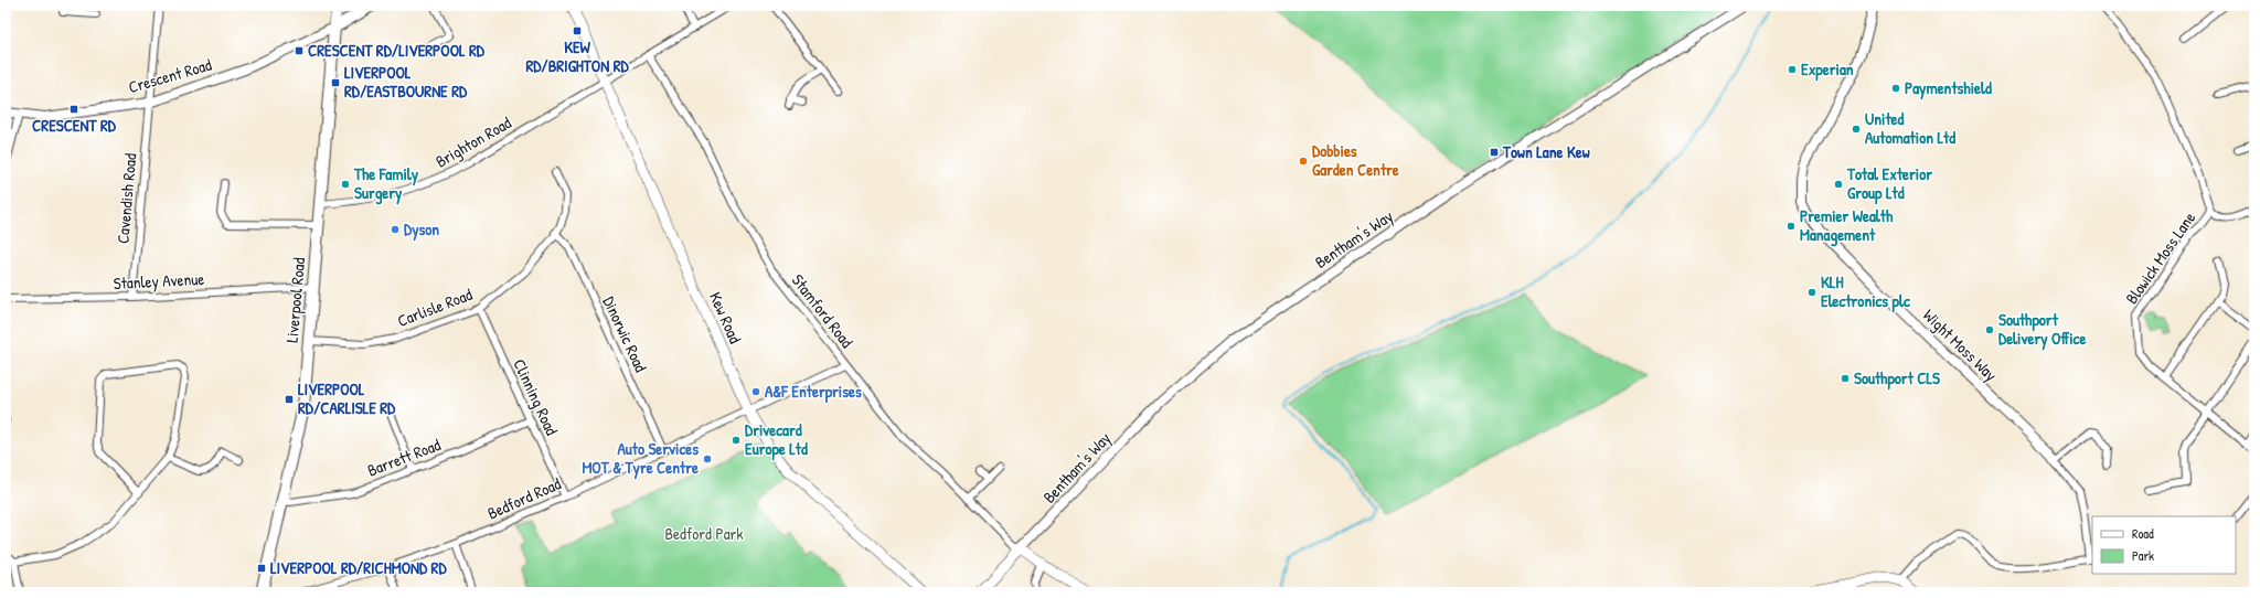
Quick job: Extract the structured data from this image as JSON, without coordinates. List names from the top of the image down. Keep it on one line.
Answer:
{"streets":{"main road":["Liverpool Road","Kew Road"],"street":["Crescent Road","Brighton Road","Cavendish Road","Bentham's Way","Blowick Moss Lane","Stanley Avenue","Carlisle Road","Stamford Road","Dinorwic Road","Wight Moss Way","Clinning Road","Barrett Road","Bedford Road"]},"crossings":[["Crescent Road","Cavendish Road"],["Crescent Road","Liverpool Road"],["Brighton Road","Liverpool Road"],["Brighton Road","Stamford Road"],["Brighton Road","Kew Road"],["Cavendish Road","Stanley Avenue"],["Bentham's Way","Stamford Road"],["Stanley Avenue","Liverpool Road"],["Liverpool Road","Carlisle Road"],["Liverpool Road","Barrett Road"],["Carlisle Road","Dinorwic Road"],["Carlisle Road","Clinning Road"],["Stamford Road","Bedford Road"],["Kew Road","Bedford Road"],["Dinorwic Road","Bedford Road"],["Clinning Road","Barrett Road"],["Clinning Road","Bedford Road"]],"parks":["Bedford Park"],"places":{"transit":["KEW RD/BRIGHTON RD","CRESCENT RD/LIVERPOOL RD","LIVERPOOL RD/EASTBOURNE RD","CRESCENT RD","Town Lane Kew","LIVERPOOL RD/CARLISLE RD","LIVERPOOL RD/RICHMOND RD"],"other":["Experian","Paymentshield","United Automation Ltd","Dobbies Garden Centre","The Family Surgery","Total Exterior Group Ltd","Premier Wealth Management","Dyson","KLH Electronics plc","Southport Delivery Office","Southport CLS","A&F Enterprises","Drivecard Europe Ltd","Auto Services MOT & Tyre Centre"]},"legend":["Road","Park"]}
